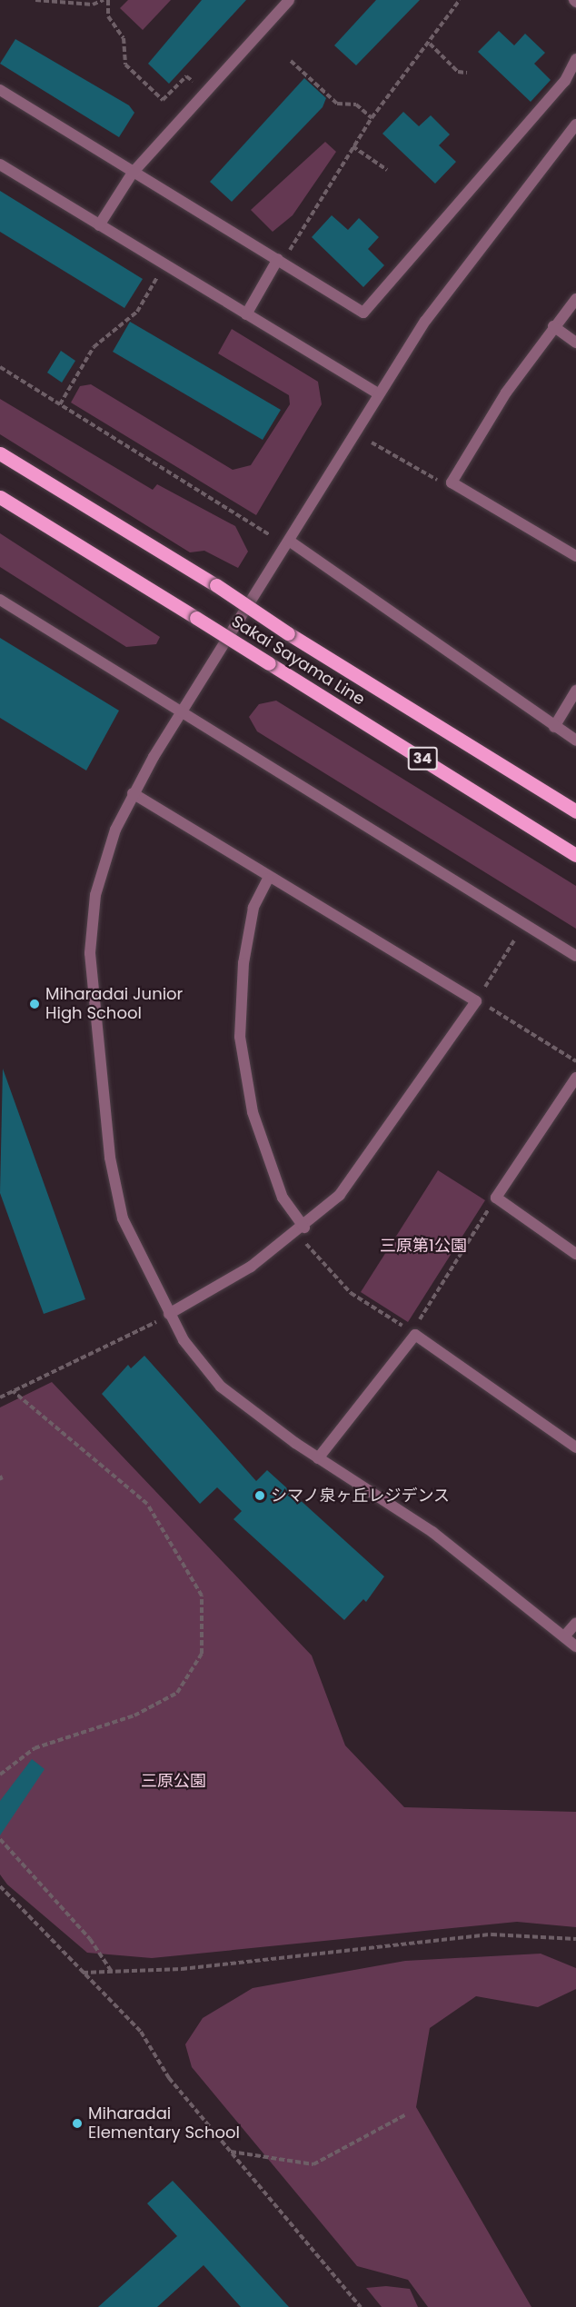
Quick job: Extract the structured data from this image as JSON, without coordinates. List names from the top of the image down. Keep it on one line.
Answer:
{"streets":{"main road":["Sakai Sayama Line","34"]},"parks":["三原第1公園","三原公園"],"places":["Miharadai Junior High School","シマノ泉ヶ丘レジデンス","Miharadai Elementary School"]}
